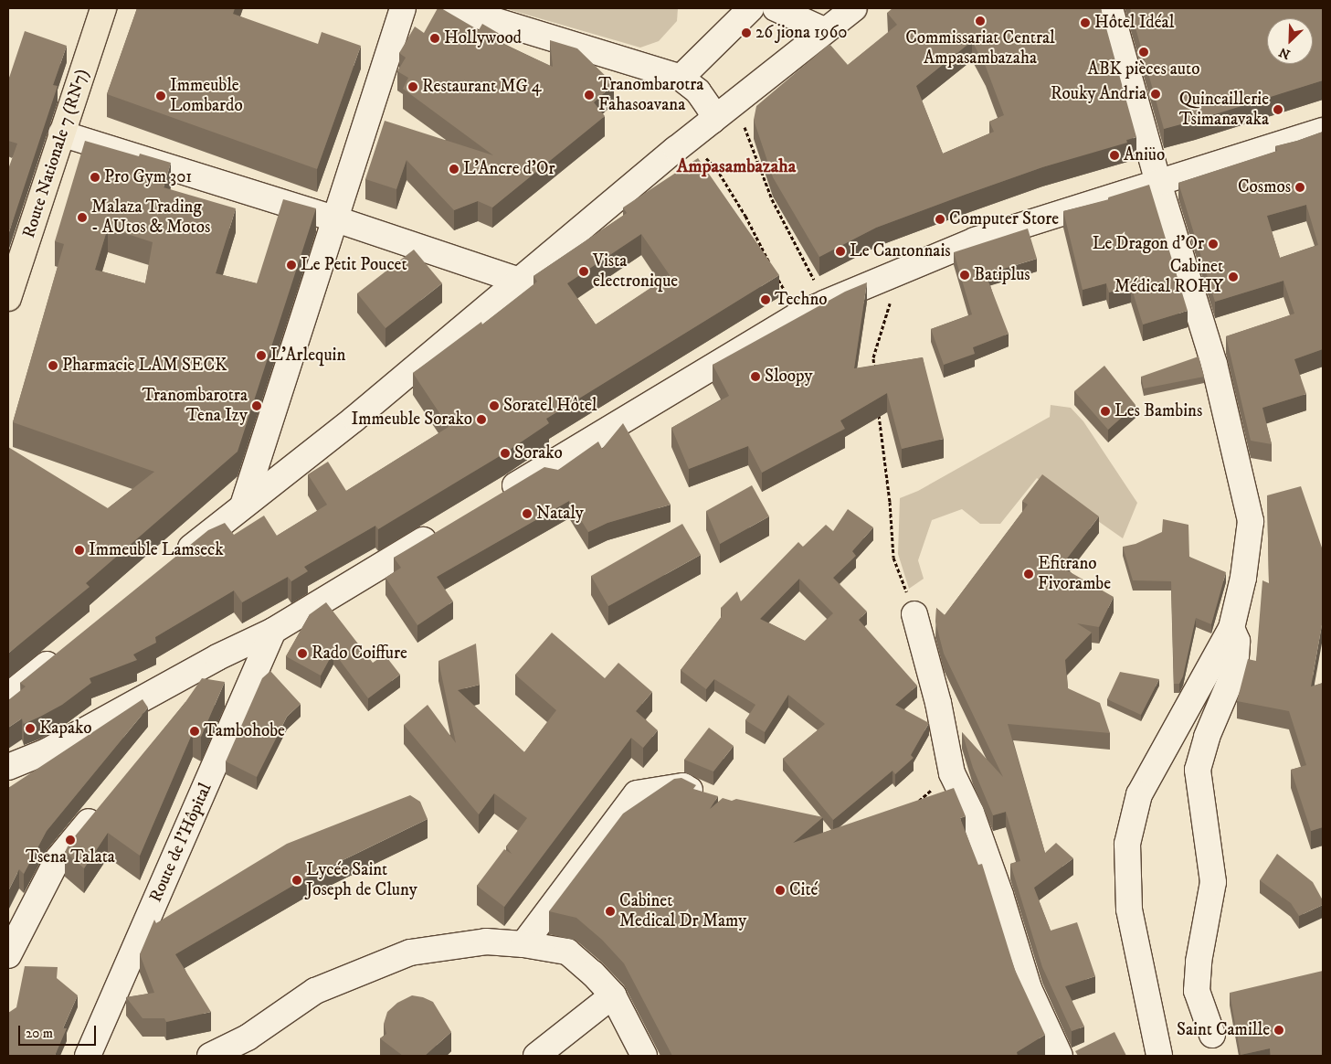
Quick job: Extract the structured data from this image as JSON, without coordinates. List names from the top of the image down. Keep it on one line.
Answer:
{"streets":{"main road":["Route Nationale 7 (RN7)"],"street":["Route de l'Hôpital"]},"districts":["Ampasambazaha"],"places":["Commissariat Central Ampasambazaha","Hôtel Idéal","26 jiona 1960","Hollywood","ABK pièces auto","Restaurant MG 4","Rouky Andria","Tranombarotra Fahasoavana","Immeuble Lombardo","Quincaillerie Tsimanavaka","Aniüo","L'Ancre d'Or","Pro Gym 301","Cosmos","Malaza Trading - AUtos & Motos","Computer Store","Le Dragon d'Or","Le Cantonnais","Le Petit Poucet","Vista electronique","Batiplus","Cabinet Médical ROHY","Techno","L'Arlequin","Pharmacie LAM SECK","Sloopy","Tranombarotra Tena Izy","Soratel Hôtel","Les Bambins","Immeuble Sorako","Sorako","Nataly","Immeuble Lamseck","Efitrano Fivorambe","Rado Coiffure","Kapako","Tambohobe","Tsena Talata","Lycée Saint Joseph de Cluny","Cité","Cabinet Medical Dr Mamy","Saint Camille"],"scale_bar":"20 m","north":"bottom left"}
